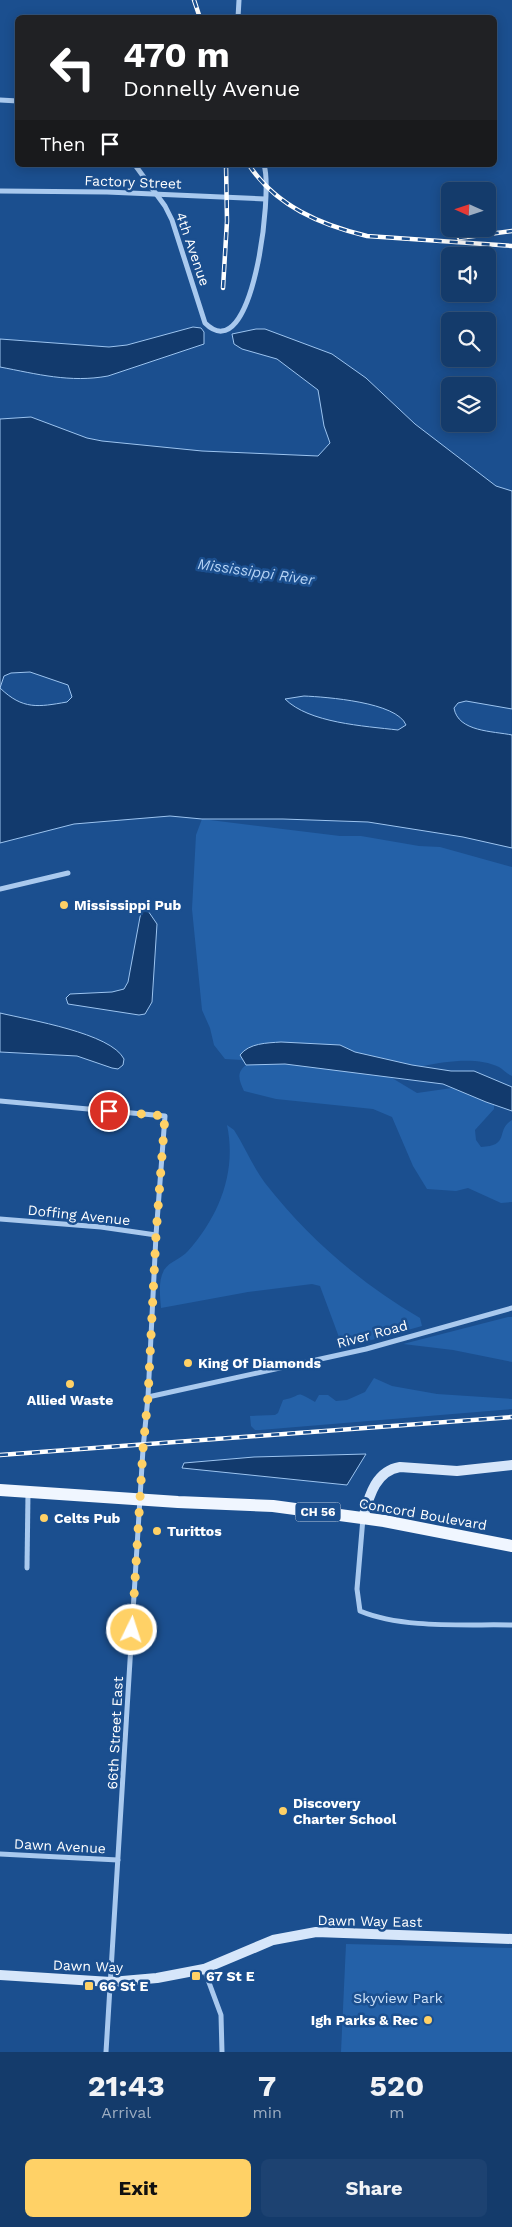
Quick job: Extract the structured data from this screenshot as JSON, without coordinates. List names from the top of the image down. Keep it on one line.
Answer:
{"streets":{"main road":["CH 56","Concord Boulevard"],"street":["Factory Street","4th Avenue","Doffing Avenue","River Road","66th Street East","Dawn Avenue","Dawn Way East","Dawn Way"]},"crossings":[["Factory Street","4th Avenue"],["Doffing Avenue","66th Street East"],["River Road","66th Street East"],["Concord Boulevard","66th Street East"],["66th Street East","Dawn Avenue"],["66th Street East","Dawn Way"],["Dawn Way East","Dawn Way"]],"water":["Mississippi River"],"parks":["Skyview Park"],"places":{"other":["Mississippi Pub","King Of Diamonds","Allied Waste","Celts Pub","Turittos","Discovery Charter School","Igh Parks & Rec"],"transit":["67 St E","66 St E"]},"north":"left","page":{"turn":["470 m","Donnelly Avenue"],"then":"Then","eta":["21:43","Arrival","7","min","520","m"],"buttons":["Exit","Share"]}}
